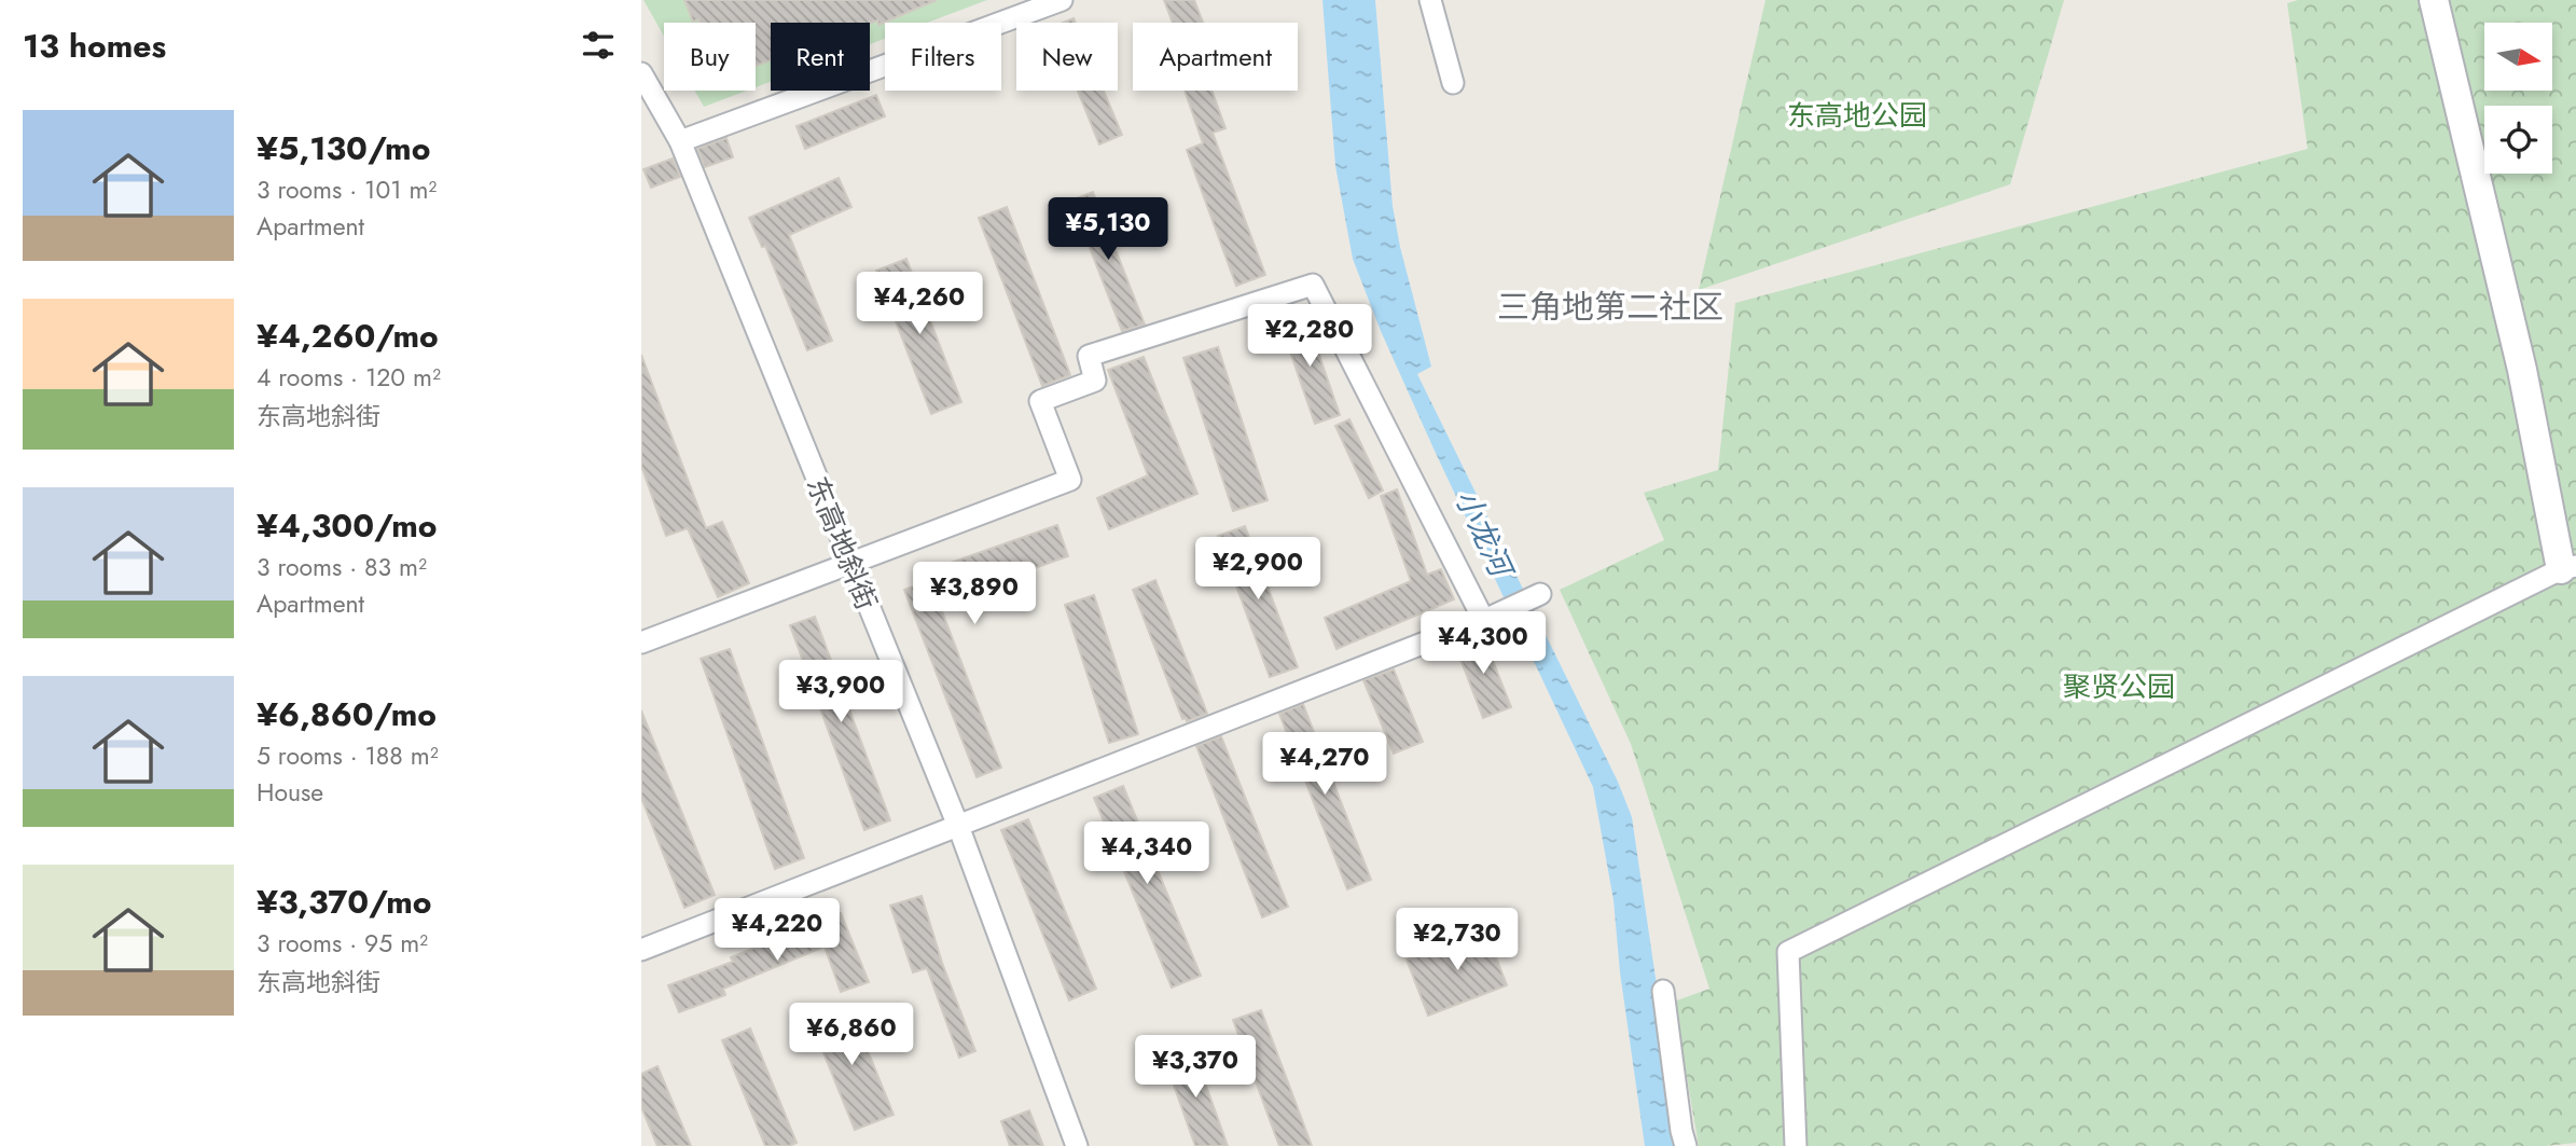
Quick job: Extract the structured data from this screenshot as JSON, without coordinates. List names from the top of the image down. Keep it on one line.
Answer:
{"streets":{"street":["东高地斜街"]},"districts":["三角地第二社区"],"water":["小龙河"],"parks":["东高地公园","聚贤公园"],"north":"right","page":{"heading":"13 homes","chip":["Buy","Rent","Filters","New","Apartment"],"list":[{"name":"¥5,130/mo","note":"3 rooms · 101 m² · Apartment"},{"name":"¥4,260/mo","note":"4 rooms · 120 m² · 东高地斜街"},{"name":"¥4,300/mo","note":"3 rooms · 83 m² · Apartment"},{"name":"¥6,860/mo","note":"5 rooms · 188 m² · House"},{"name":"¥3,370/mo","note":"3 rooms · 95 m² · 东高地斜街"}],"price":["¥5,130","¥4,260","¥2,280","¥2,900","¥3,890","¥4,300","¥3,900","¥4,270","¥4,340","¥4,220","¥2,730","¥6,860","¥3,370"]}}
